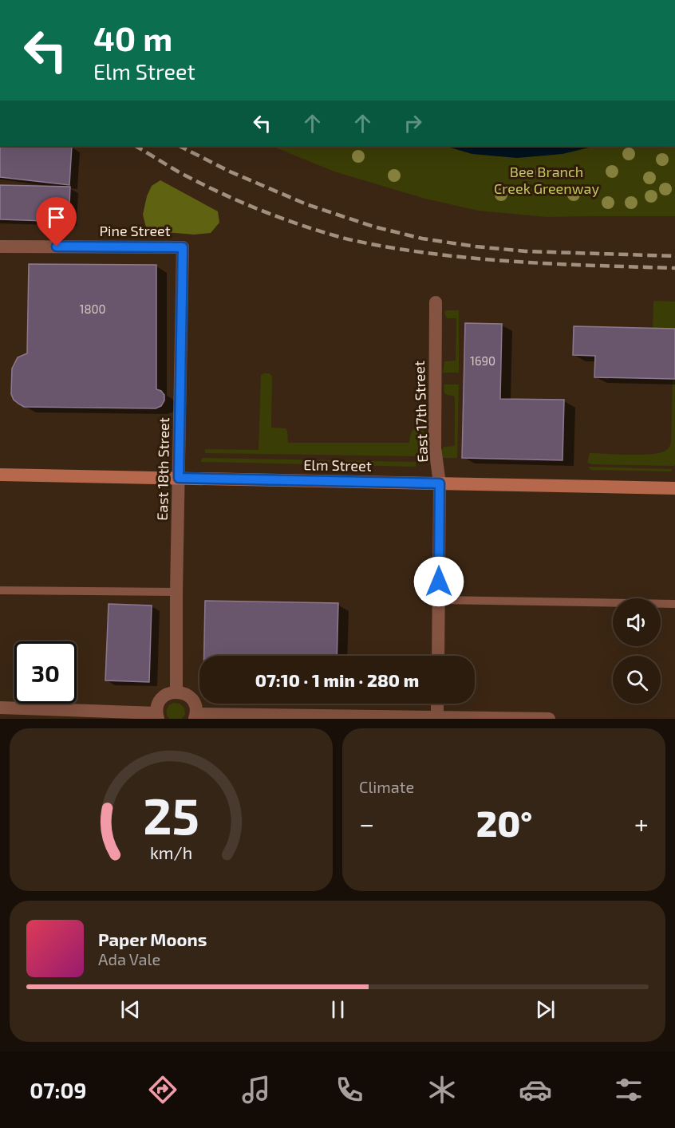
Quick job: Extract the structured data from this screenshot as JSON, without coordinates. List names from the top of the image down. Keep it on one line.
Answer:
{"streets":{"main road":["Elm Street"],"street":["Pine Street","East 17th Street","East 18th Street"]},"crossings":[["Pine Street","East 18th Street"],["East 17th Street","Elm Street"],["Elm Street","East 18th Street"]],"parks":["Bee Branch Creek Greenway"],"house_numbers":["1800","1690"],"page":{"turn":["40 m","Elm Street"],"limit":"30","trip":"07:10 · 1 min · 280 m","tile":"Climate","heat":["−","20°","+"],"song":["Paper Moons","Ada Vale"],"tabs":"07:09","gauge":["25","km/h"]}}
